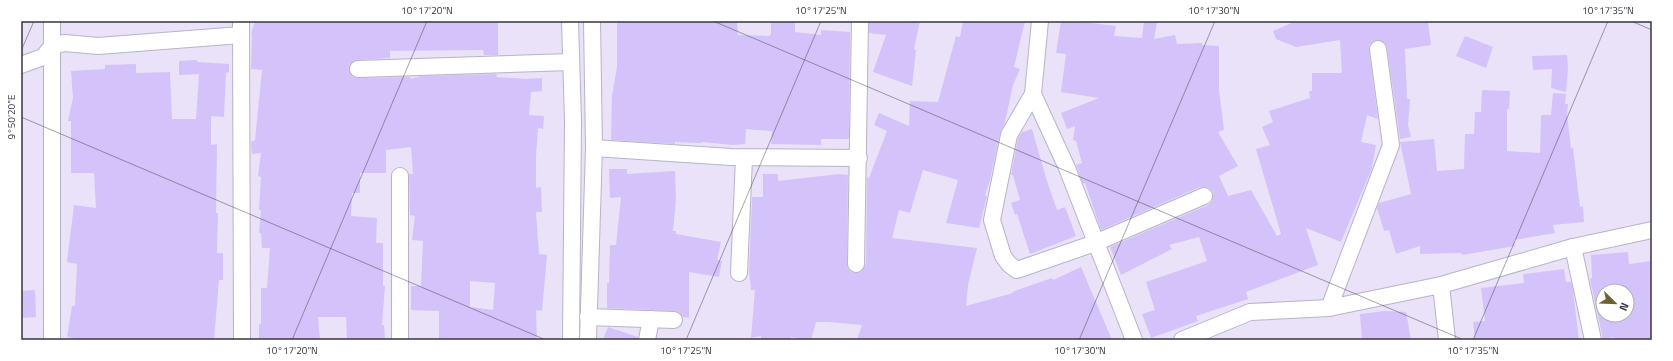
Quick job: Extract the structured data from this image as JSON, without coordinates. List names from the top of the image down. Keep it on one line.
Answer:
{"north":"bottom right","coordinates":["10°17'20\"N","10°17'25\"N","10°17'30\"N","10°17'35\"N","9°50'20\"E"]}
